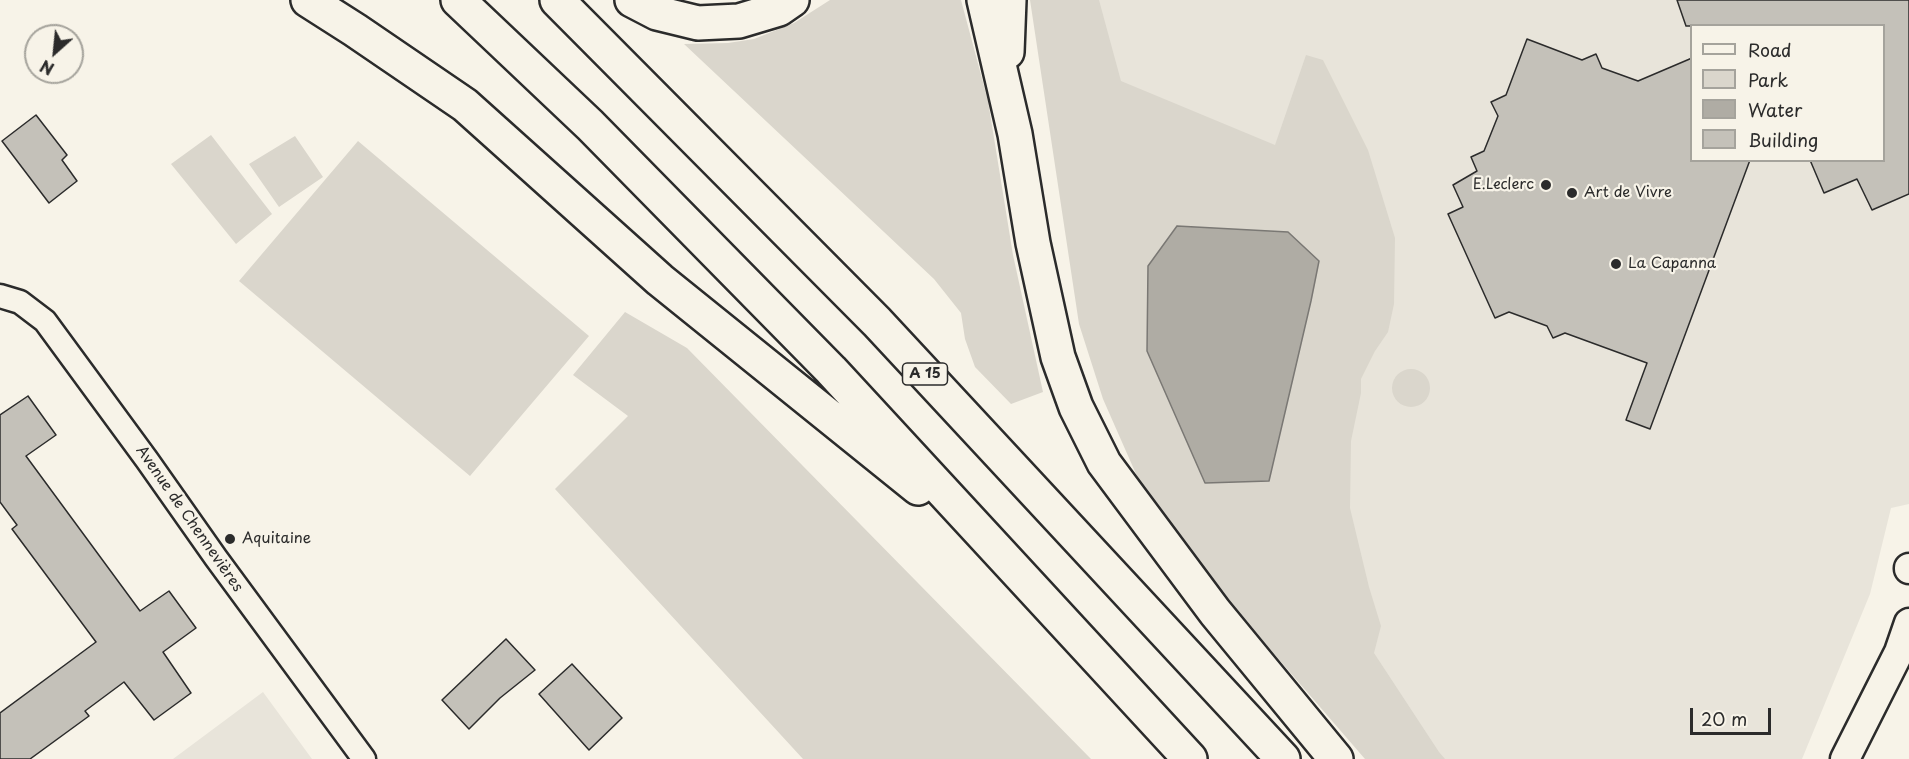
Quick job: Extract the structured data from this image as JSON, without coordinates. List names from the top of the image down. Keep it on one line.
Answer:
{"streets":{"highway":["A 15"],"street":["Avenue de Chennevières"]},"places":["E.Leclerc","Art de Vivre","La Capanna","Aquitaine"],"legend":["Road","Park","Water","Building"],"scale_bar":"20 m","north":"bottom left"}
